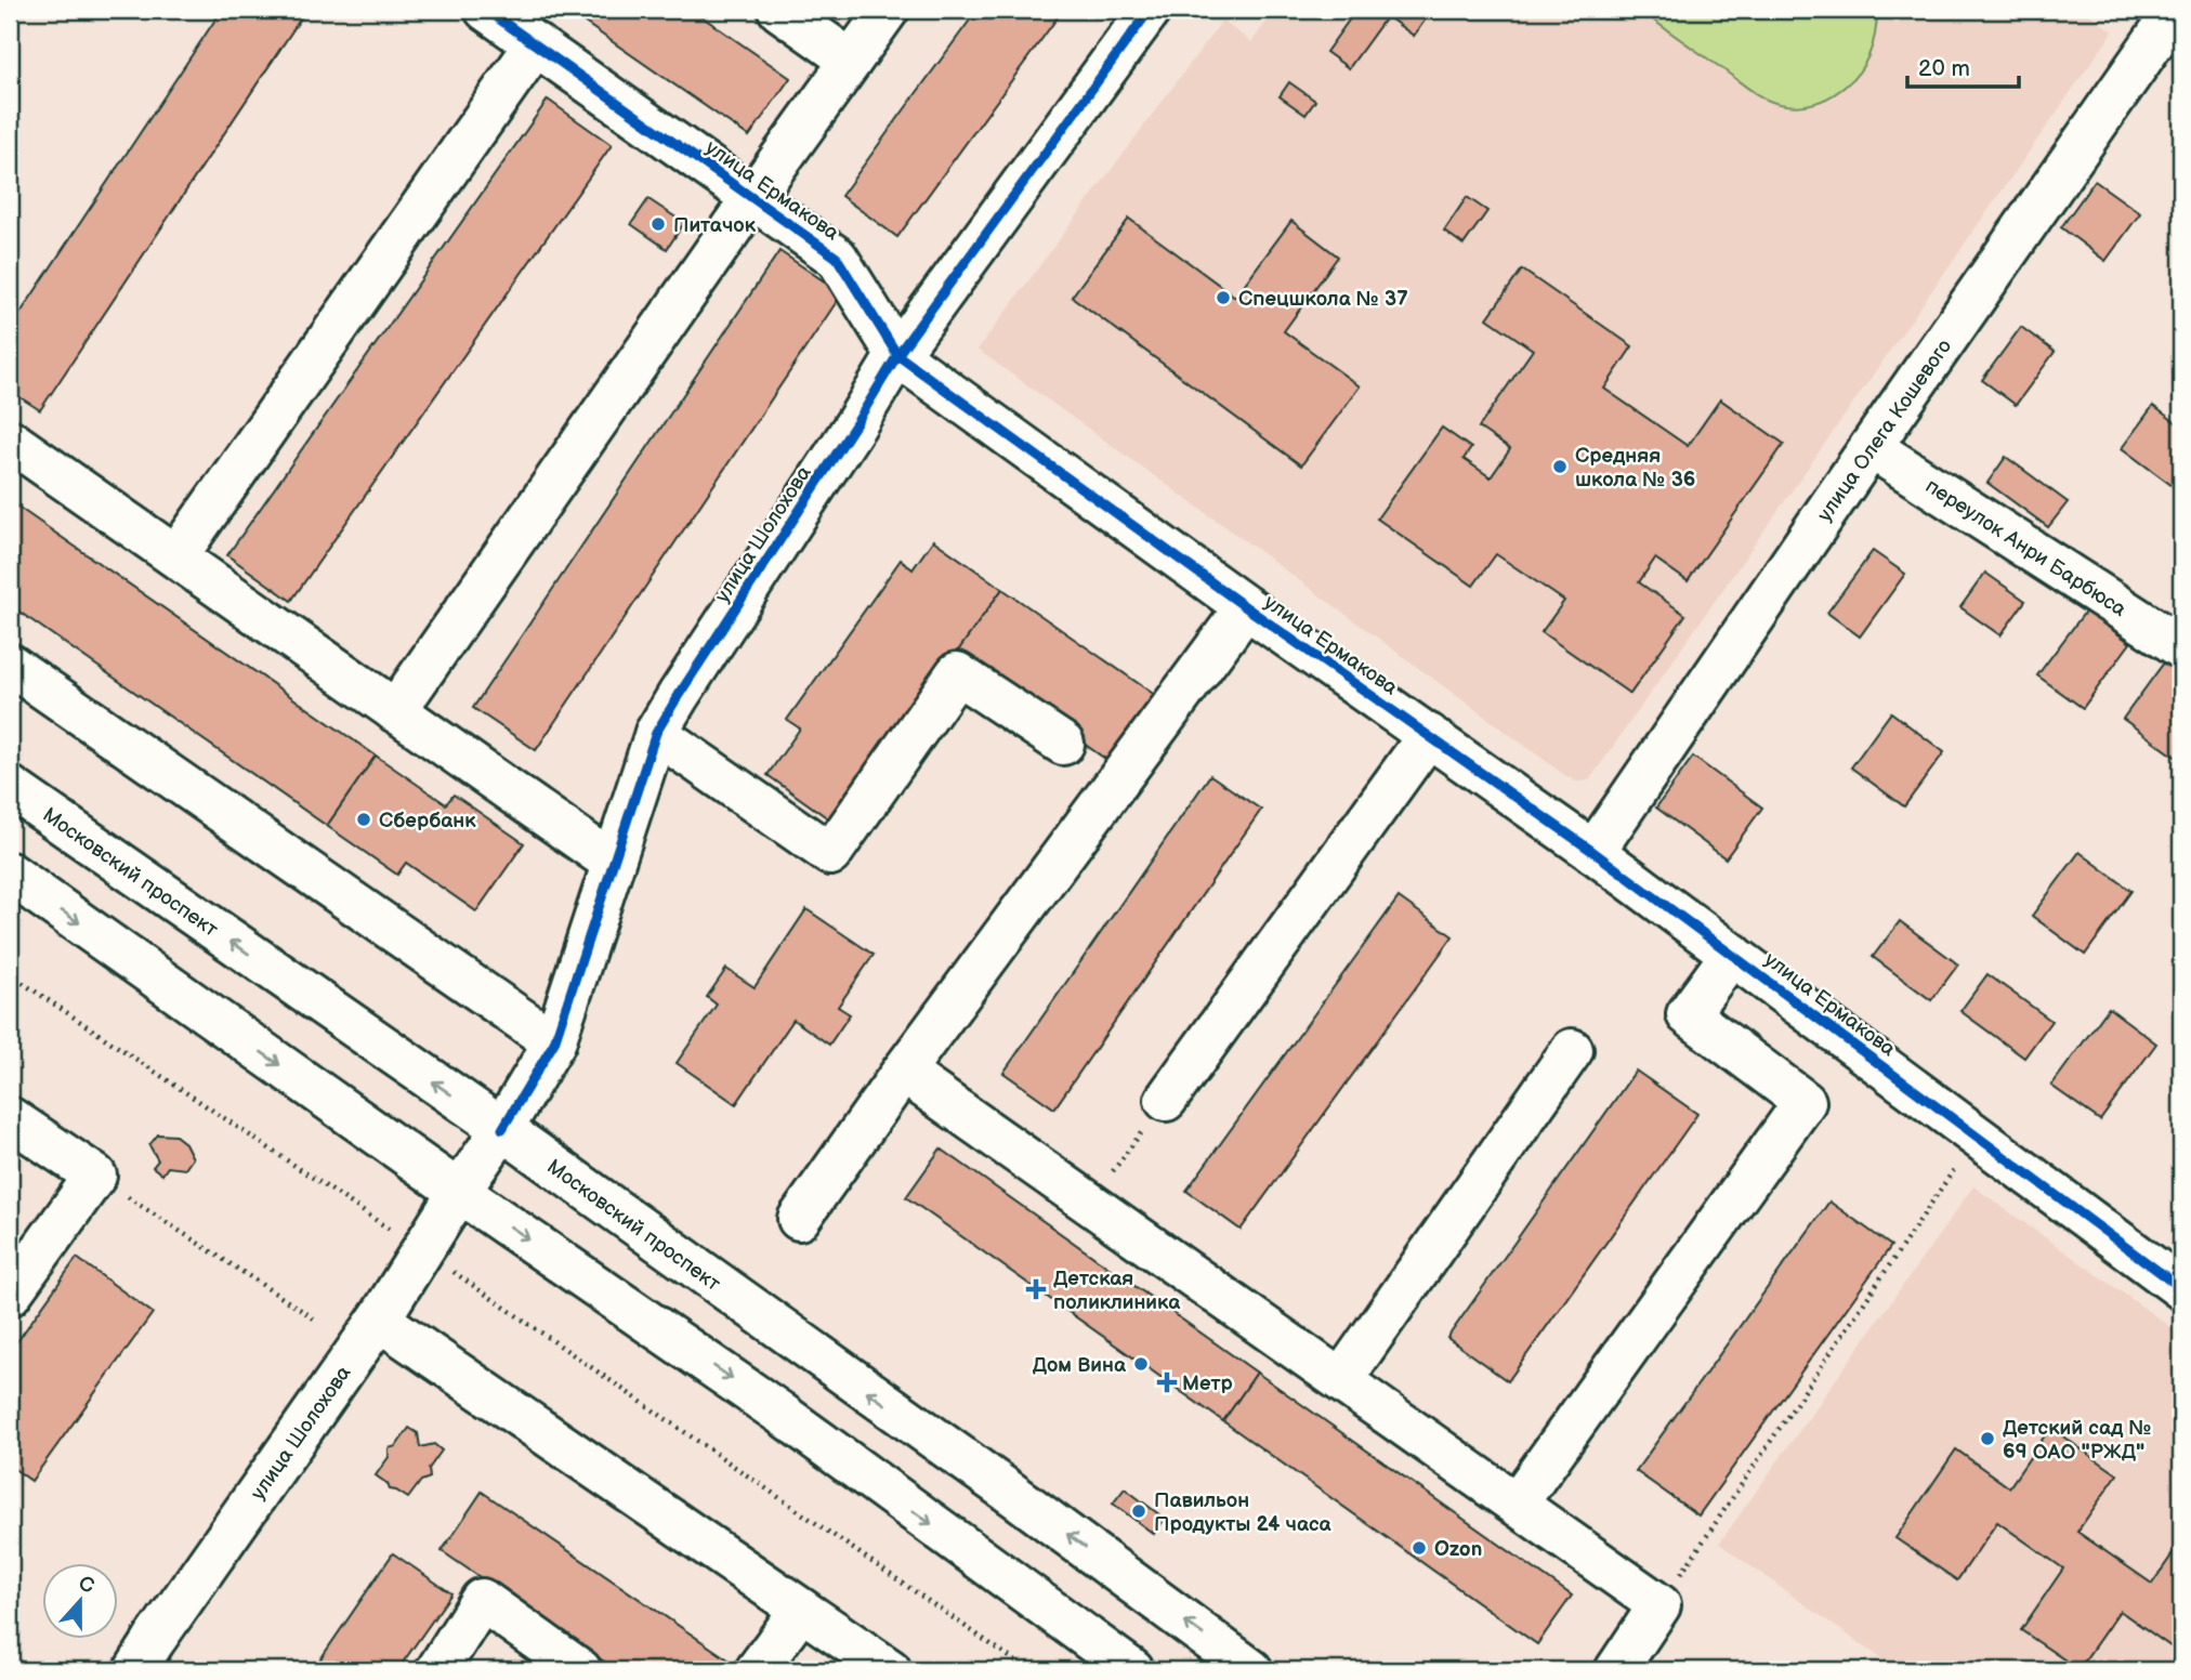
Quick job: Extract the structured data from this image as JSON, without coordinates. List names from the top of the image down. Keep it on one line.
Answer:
{"streets":{"street":["улица Ермакова","улица Олега Кошевого","улица Шолохова","переулок Анри Барбюса","Московский проспект"]},"crossings":[["улица Ермакова","улица Олега Кошевого"],["улица Ермакова","улица Шолохова"],["улица Олега Кошевого","переулок Анри Барбюса"],["улица Шолохова","Московский проспект"]],"places":{"other":["Питачок","Спецшкола № 37","Средняя школа № 36","Сбербанк","Дом Вина","Детский сад № 69 ОАО \"РЖД\"","Павильон Продукты 24 часа","Ozon"],"health":["Детская поликлиника","Метр"]},"scale_bar":"20 m","north":"top"}
